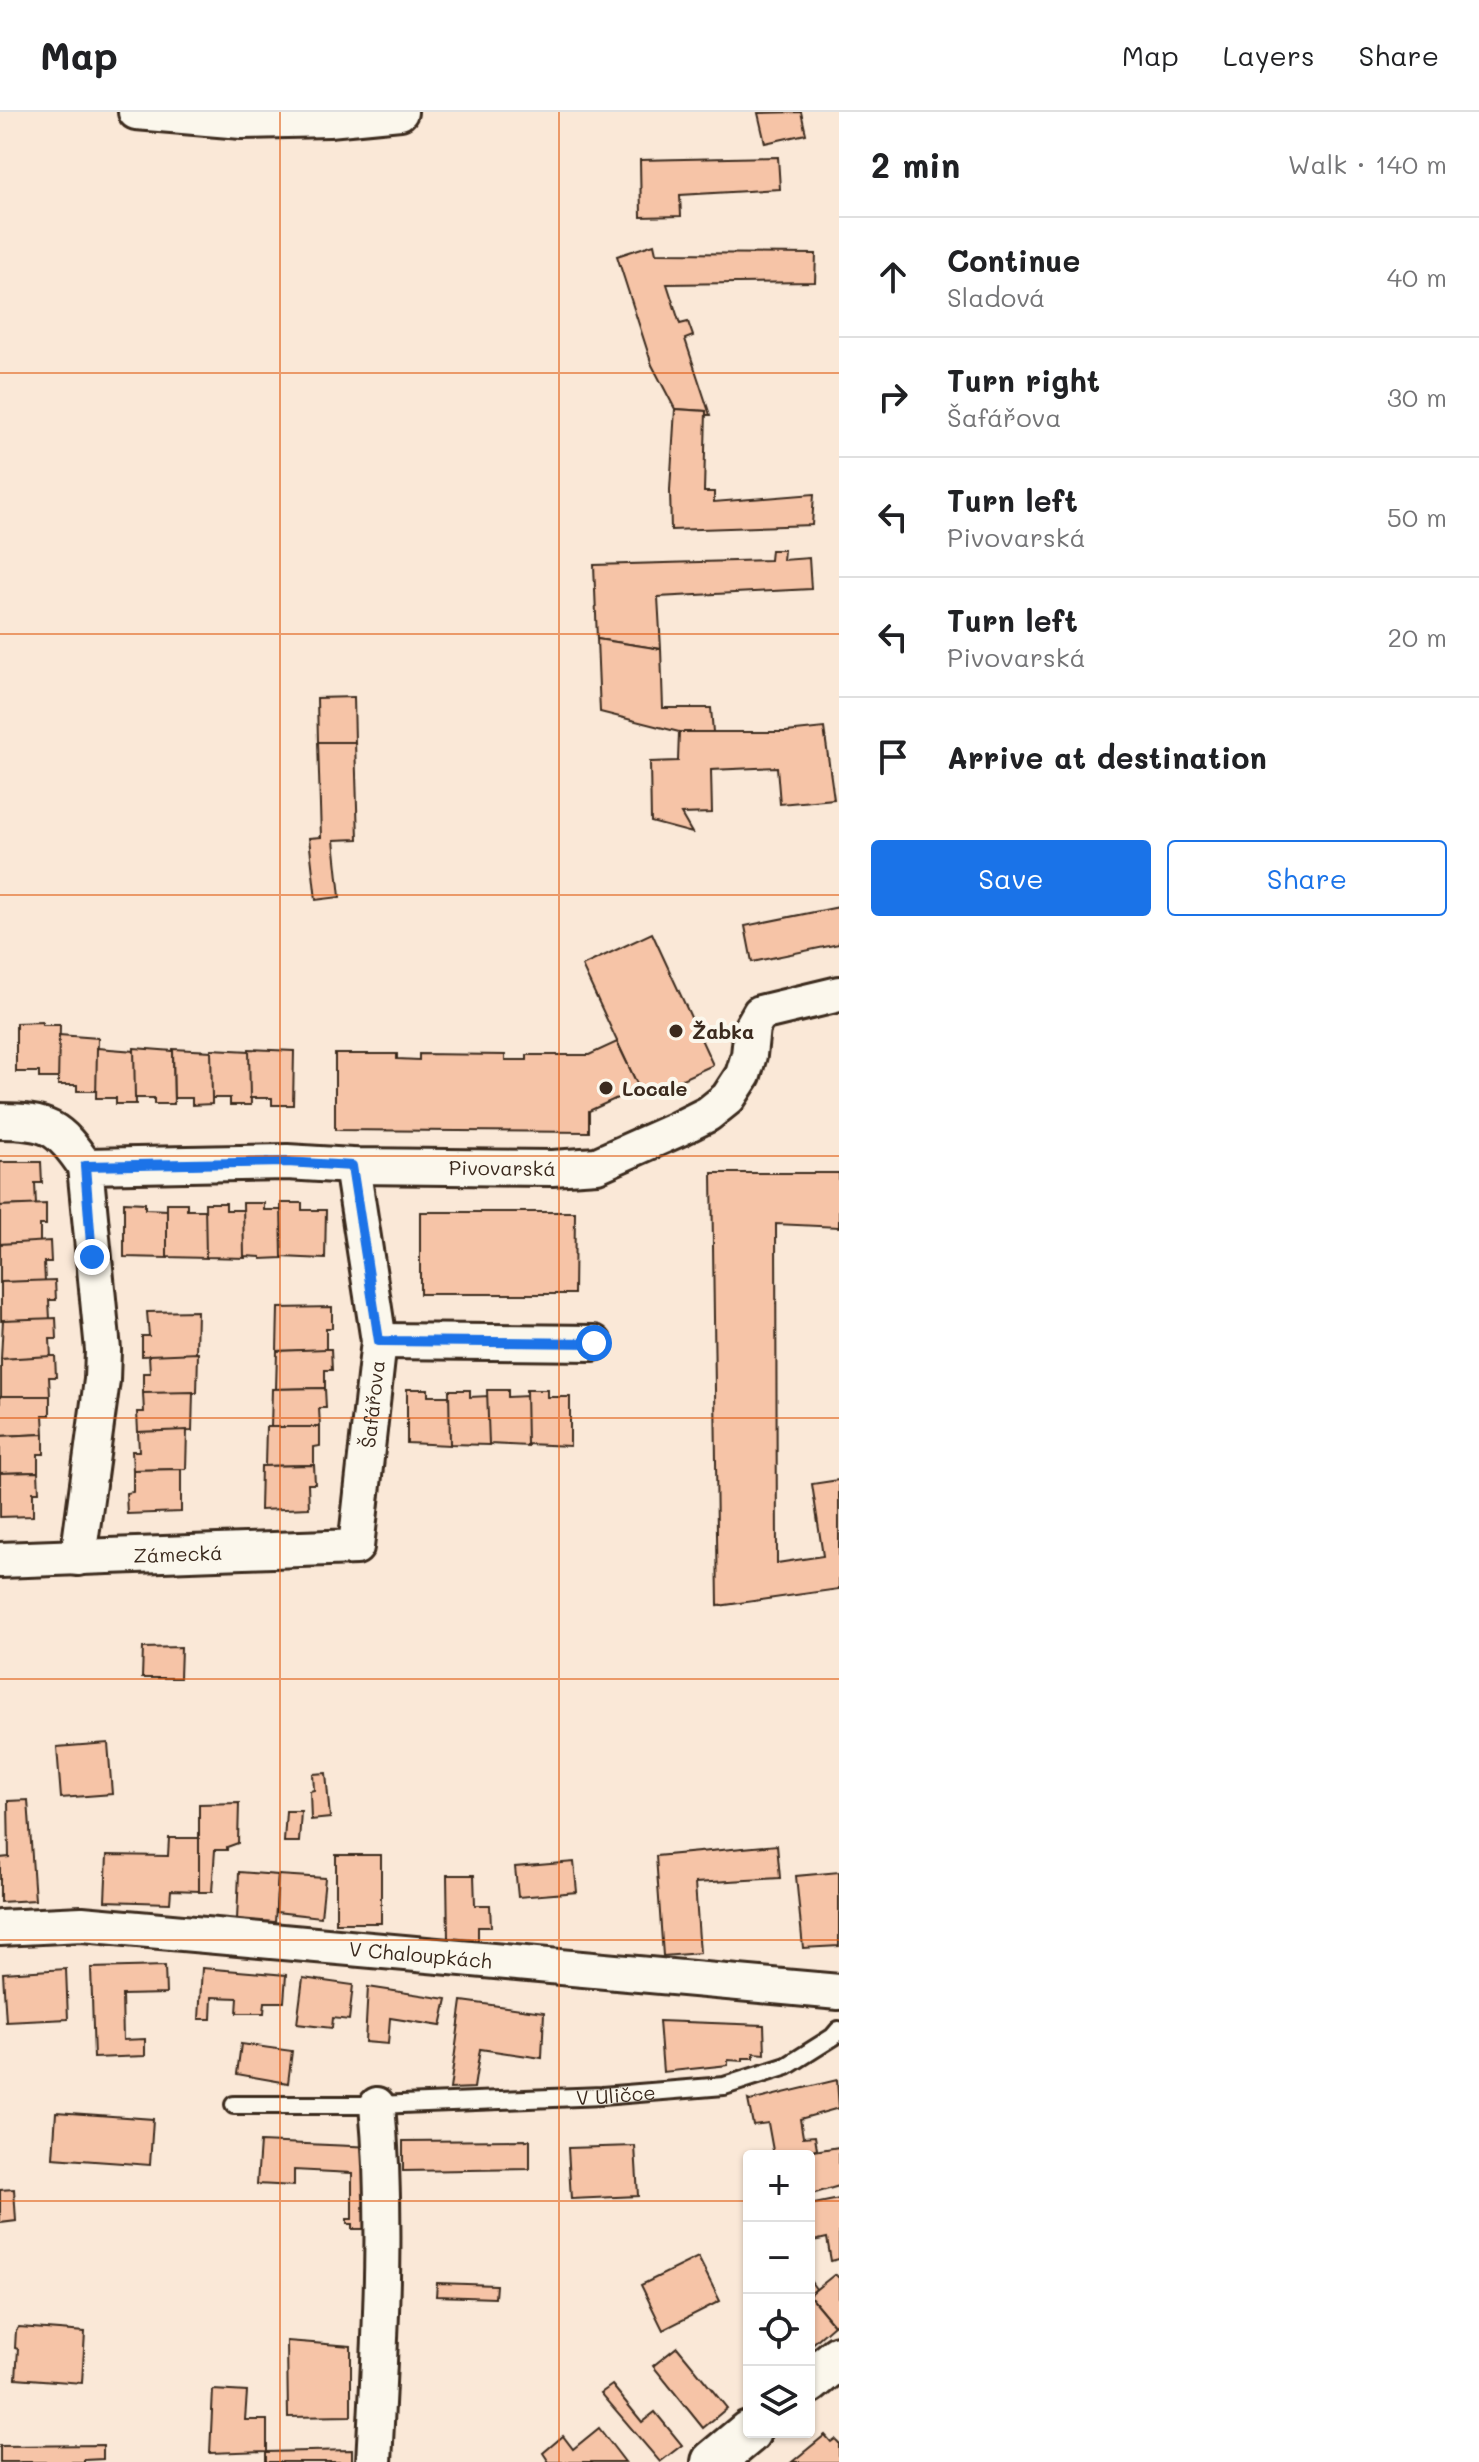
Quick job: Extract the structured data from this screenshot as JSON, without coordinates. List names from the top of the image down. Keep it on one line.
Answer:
{"streets":{"street":["Pivovarská","Šafářova","Zámecká","V Chaloupkách"],"lane":["V Uličce"]},"crossings":[["Pivovarská","Šafářova"],["Šafářova","Zámecká"]],"places":["Žabka","Locale"],"page":{"header":"Map","nav":["Map","Layers","Share"],"heading":["2 min","Walk · 140 m"],"list":[["Continue","Sladová","40 m"],["Turn right","Šafářova","30 m"],["Turn left","Pivovarská","50 m"],["Turn left","Pivovarská","20 m"],"Arrive at destination"],"buttons":["Save","Share"],"map_buttons":["+","−"]}}
